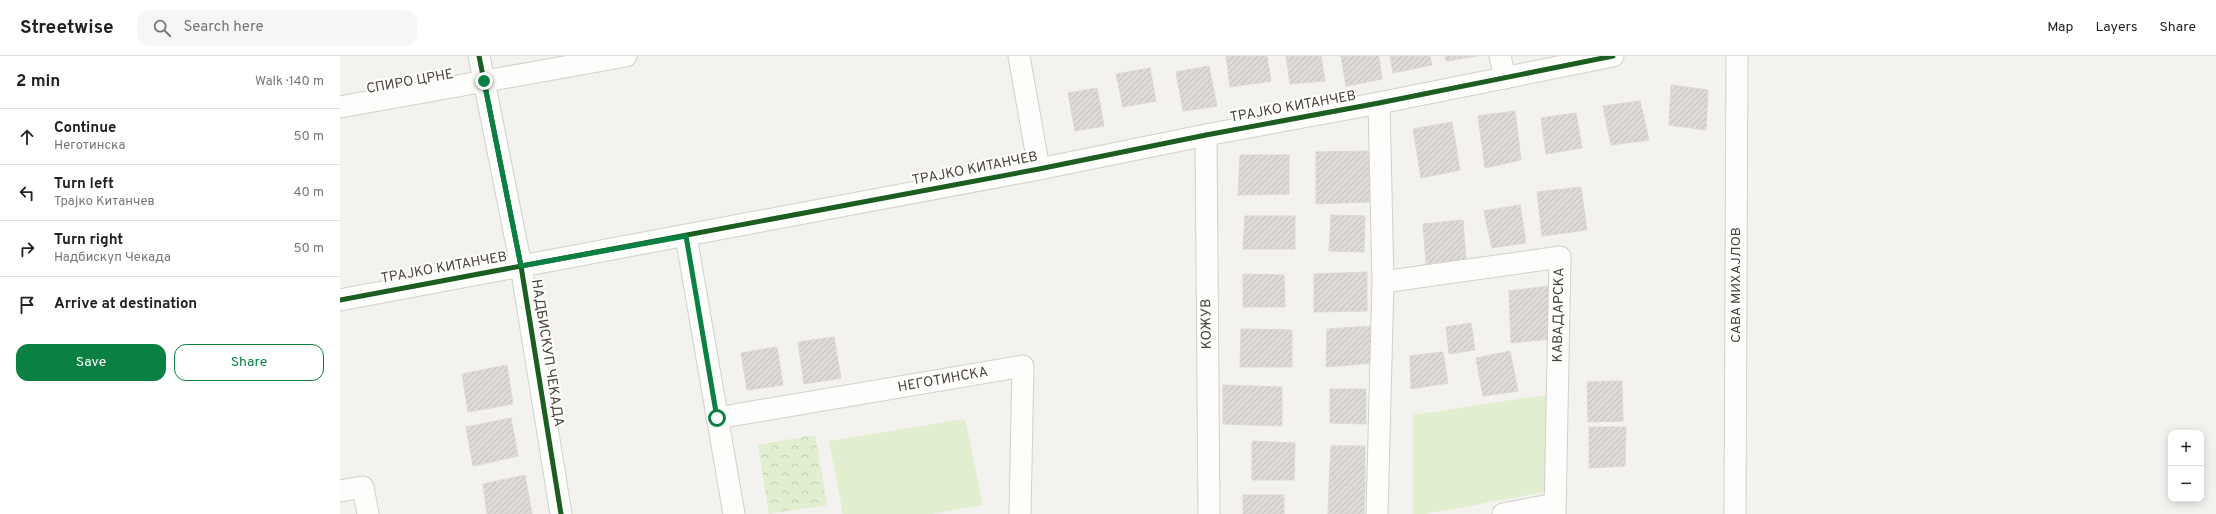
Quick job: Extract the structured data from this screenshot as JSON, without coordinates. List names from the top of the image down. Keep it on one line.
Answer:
{"streets":{"street":["СПИРО ЦРНЕ","ТРАЈКО КИТАНЧЕВ","САВА МИХАЈЛОВ","КАВАДАРСКА","КОЖУВ","НАДБИСКУП ЧЕКАДА","НЕГОТИНСКА"]},"crossings":[["СПИРО ЦРНЕ","НАДБИСКУП ЧЕКАДА"],["ТРАЈКО КИТАНЧЕВ","КОЖУВ"],["ТРАЈКО КИТАНЧЕВ","НАДБИСКУП ЧЕКАДА"]],"page":{"header":"Streetwise","search":"Search here","nav":["Map","Layers","Share"],"heading":["2 min","Walk · 140 m"],"list":[["Continue","Неготинска","50 m"],["Turn left","Трајко Китанчев","40 m"],["Turn right","Надбискуп Чекада","50 m"],"Arrive at destination"],"buttons":["Save","Share"],"map_buttons":["+","−"]}}
